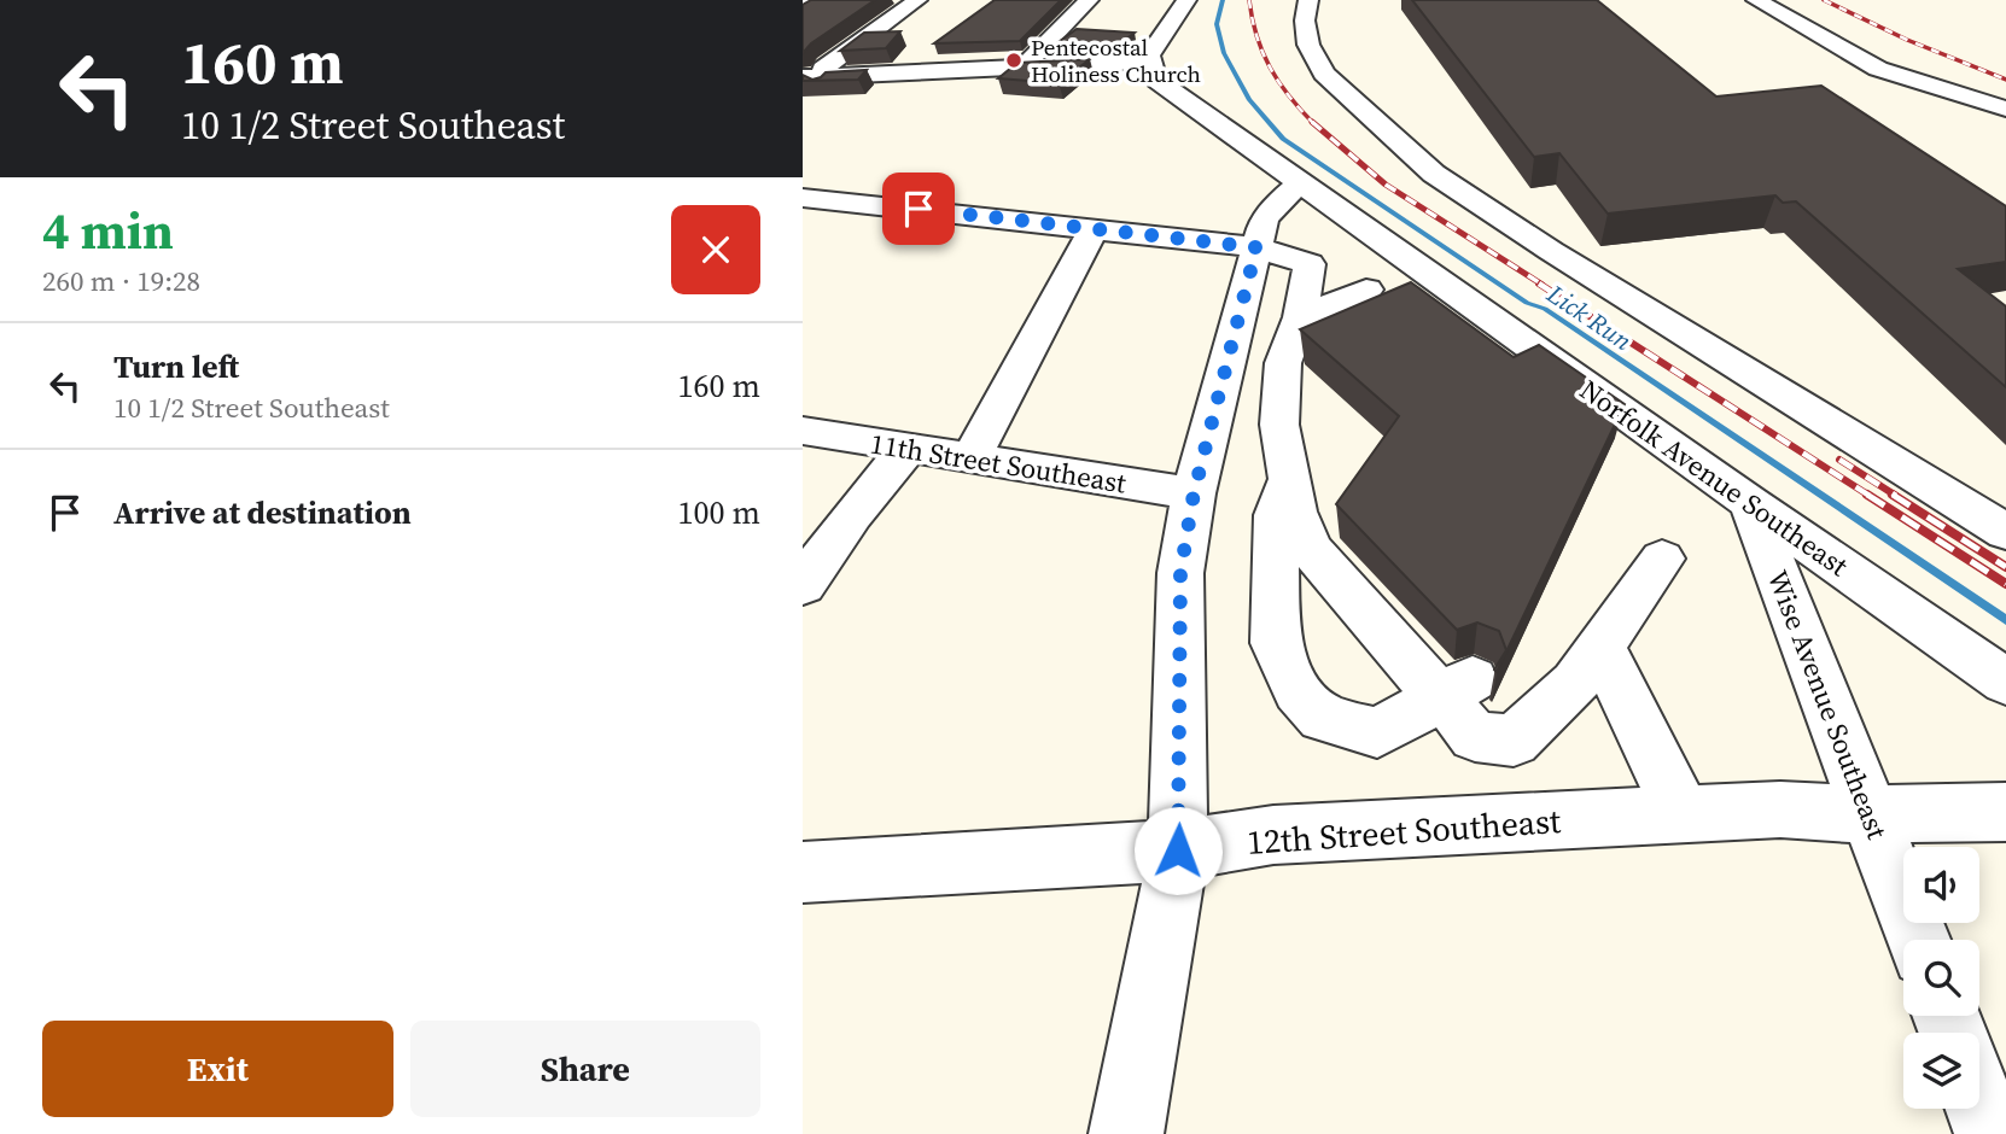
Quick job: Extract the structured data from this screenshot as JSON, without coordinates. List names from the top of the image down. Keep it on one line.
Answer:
{"streets":{"street":["11th Street Southeast","Norfolk Avenue Southeast","Wise Avenue Southeast","12th Street Southeast"]},"crossings":[["Norfolk Avenue Southeast","Wise Avenue Southeast"],["Wise Avenue Southeast","12th Street Southeast"]],"water":["Lick Run"],"places":["Pentecostal Holiness Church"],"page":{"turn":["160 m","10 1/2 Street Southeast"],"heading":["4 min","260 m · 19:28"],"list":[{"name":"Turn left","note":"10 1/2 Street Southeast","value":"160 m"},{"name":"Arrive at destination","value":"100 m"}],"buttons":["Exit","Share"]}}
